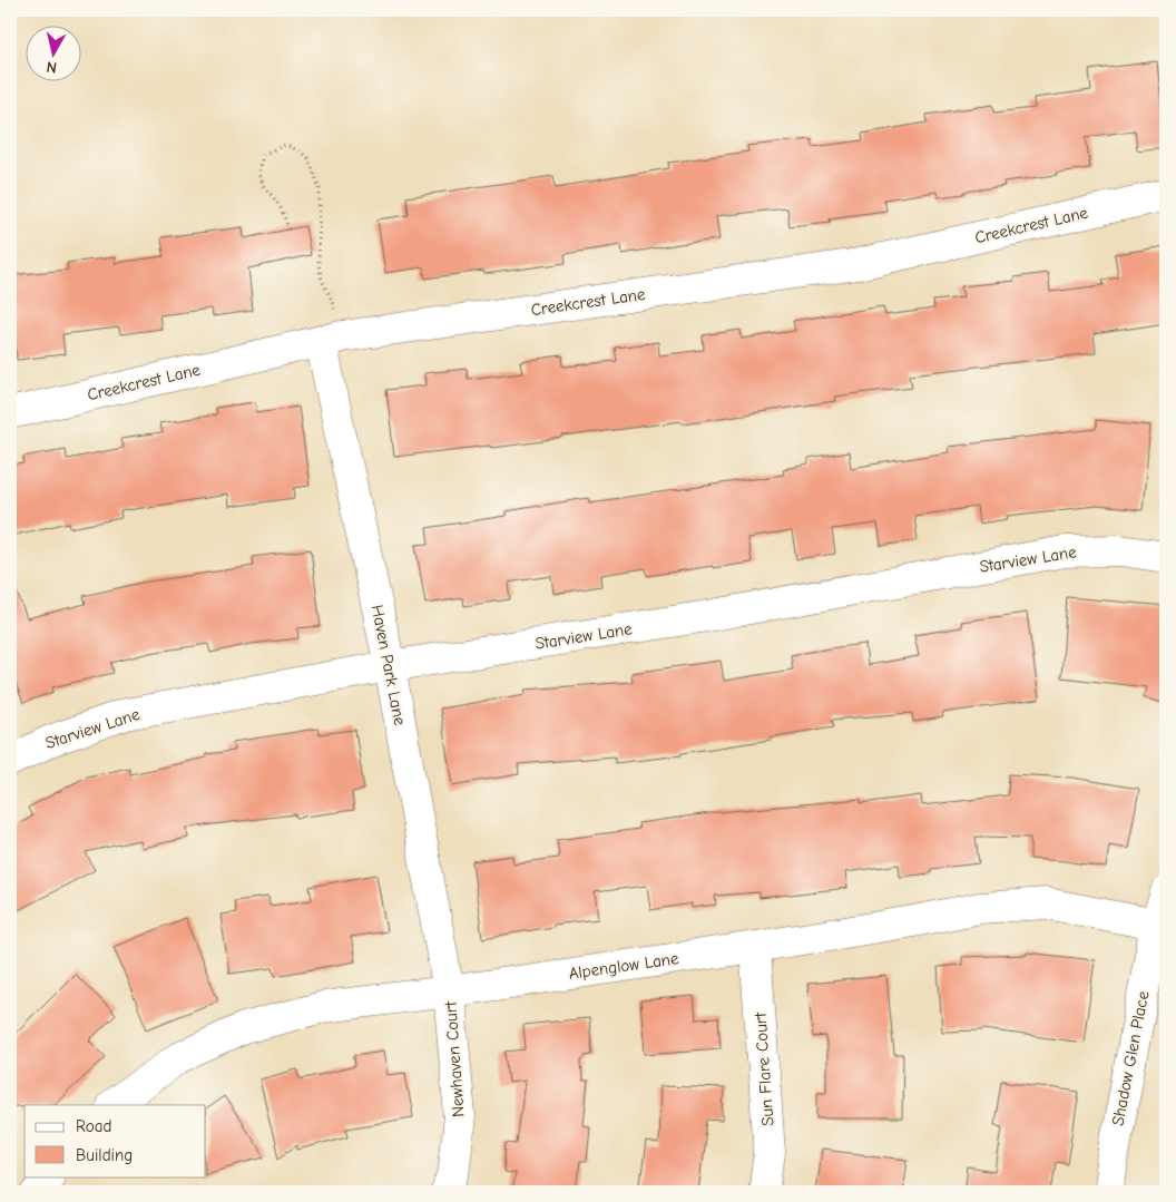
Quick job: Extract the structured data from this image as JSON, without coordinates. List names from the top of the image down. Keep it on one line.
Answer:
{"streets":{"street":["Creekcrest Lane","Starview Lane","Haven Park Lane","Alpenglow Lane","Shadow Glen Place","Newhaven Court","Sun Flare Court"]},"crossings":[["Creekcrest Lane","Haven Park Lane"],["Starview Lane","Haven Park Lane"],["Haven Park Lane","Alpenglow Lane"],["Haven Park Lane","Newhaven Court"],["Alpenglow Lane","Shadow Glen Place"],["Alpenglow Lane","Newhaven Court"],["Alpenglow Lane","Sun Flare Court"]],"legend":["Road","Building"],"north":"bottom"}
